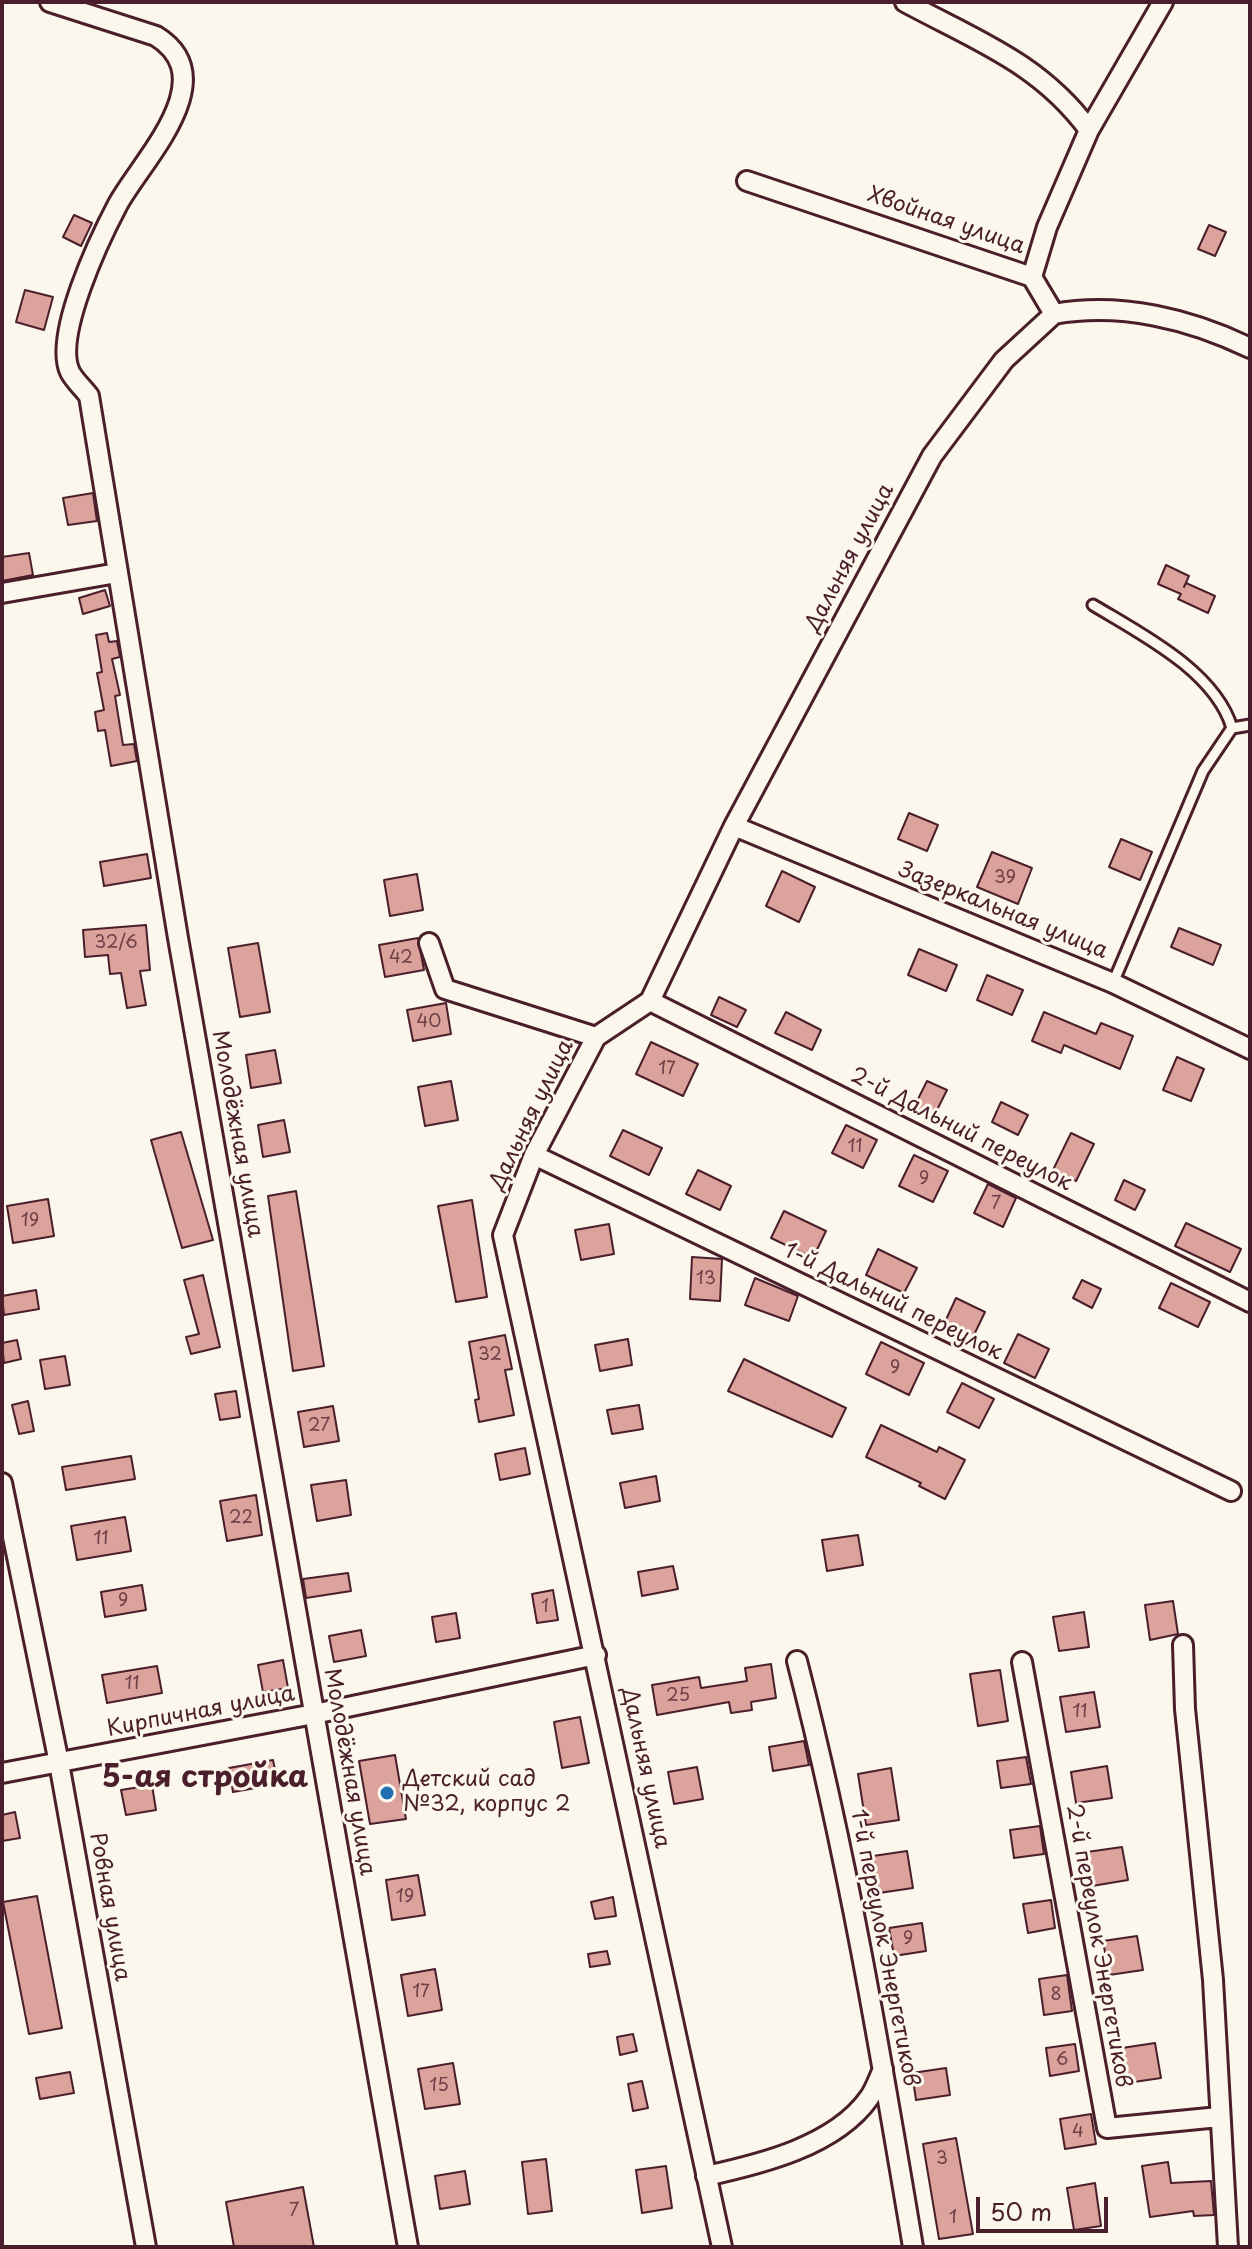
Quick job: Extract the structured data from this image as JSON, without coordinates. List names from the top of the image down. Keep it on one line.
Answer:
{"streets":{"street":["Хвойная улица","Дальняя улица","Зазеркальная улица","2-й Дальний переулок","Молодёжная улица","1-й Дальний переулок","Кирпичная улица","Ровная улица","2-й переулок Энергетиков","1-й переулок Энергетиков"]},"crossings":[["Хвойная улица","Дальняя улица"],["Дальняя улица","Зазеркальная улица"],["Дальняя улица","2-й Дальний переулок"],["Дальняя улица","1-й Дальний переулок"],["Дальняя улица","Кирпичная улица"],["Молодёжная улица","Кирпичная улица"],["Кирпичная улица","Ровная улица"]],"districts":["5-ая стройка"],"places":["Детский сад №32, корпус 2"],"house_numbers":["39","32/6","42","40","17","11","9","7","19","13","32","9","27","22","11","9","1","11","25","11","19","9","17","8","6","15","4","3","7","1"],"scale_bar":"50 m"}
